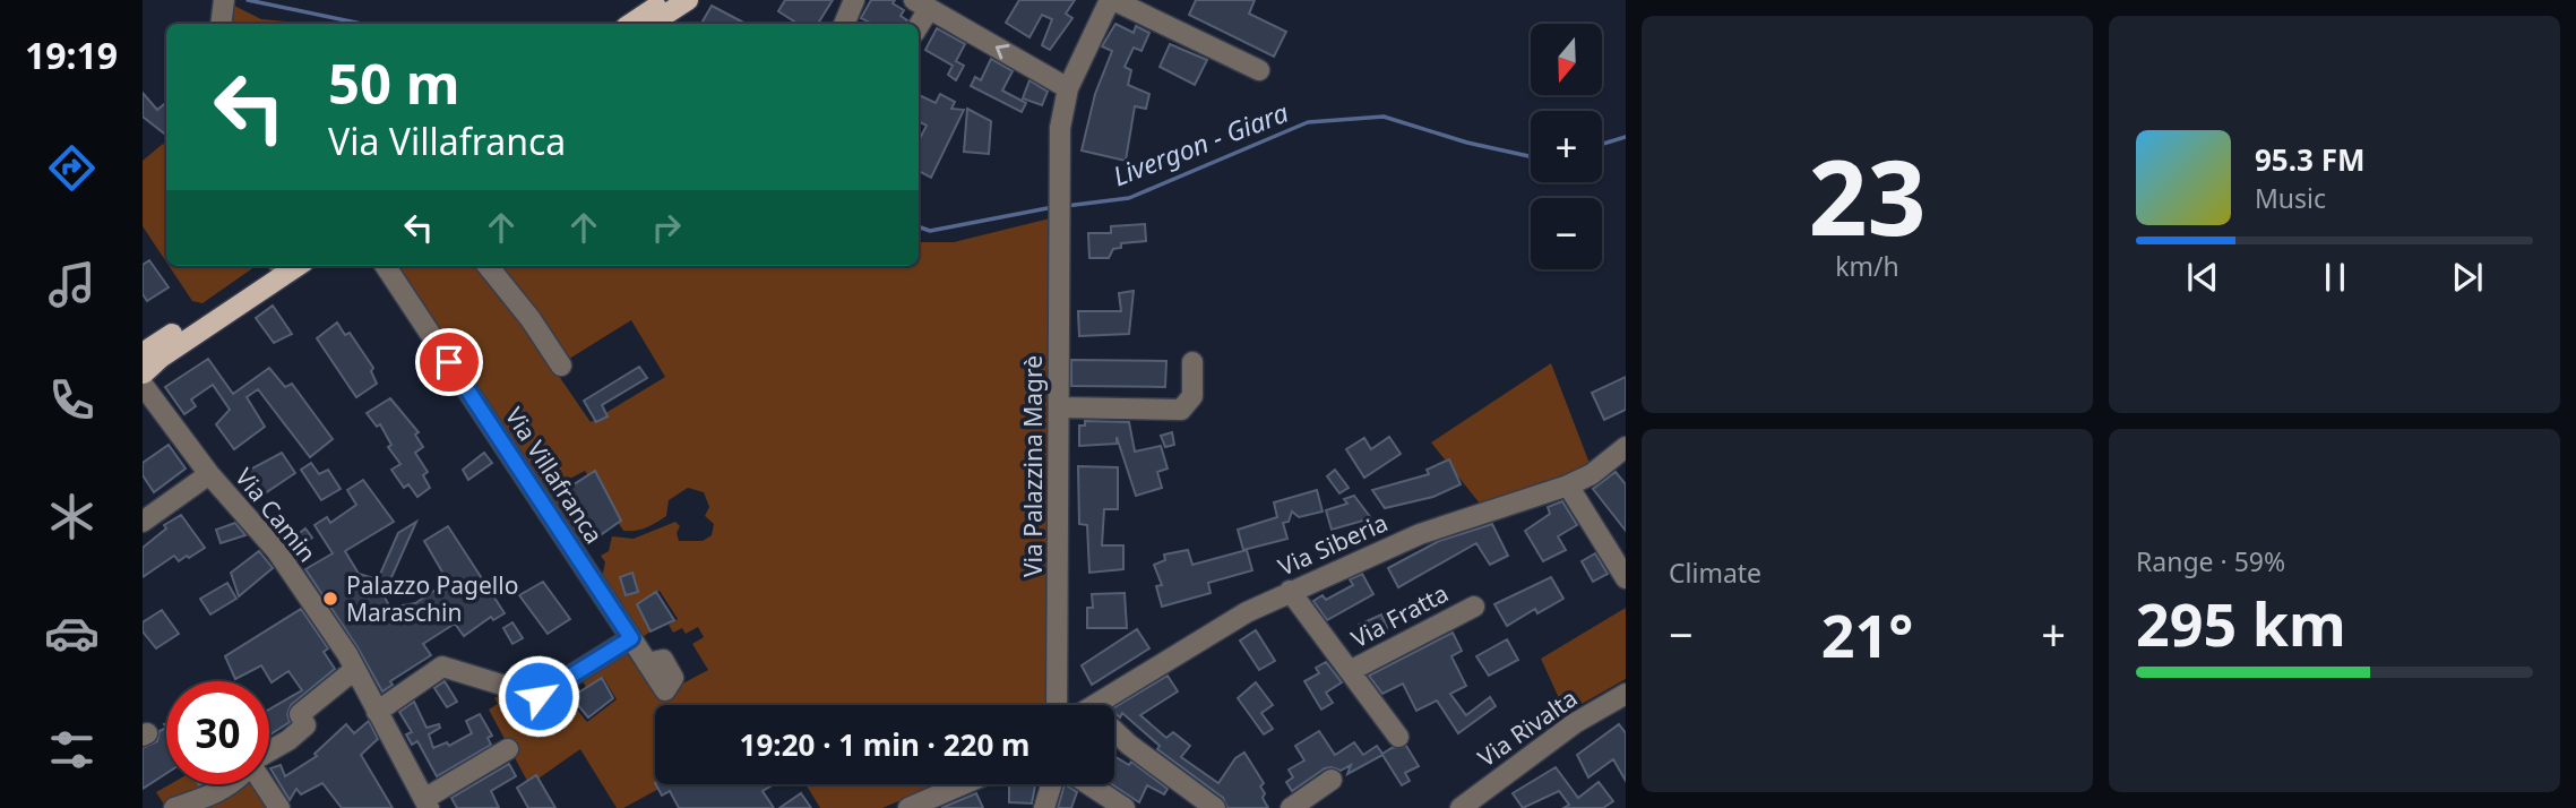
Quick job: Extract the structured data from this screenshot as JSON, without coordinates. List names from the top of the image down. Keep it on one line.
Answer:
{"streets":{"street":["Via Palazzina Magrè","Via Villafranca","Via Camin","Via Siberia","Via Fratta","Via Rivalta"]},"crossings":[["Via Siberia","Via Fratta"]],"water":["Livergon - Giara"],"places":["Palazzo Pagello Maraschin"],"north":"bottom","page":{"tabs":"19:19","tile":[["23","km/h"],"Climate",["Range · 59%","295 km"]],"map_buttons":["+","−"],"turn":["50 m","Via Villafranca"],"song":["95.3 FM","Music"],"heat":["−","21°","+"],"limit":"30","trip":"19:20 · 1 min · 220 m"}}
